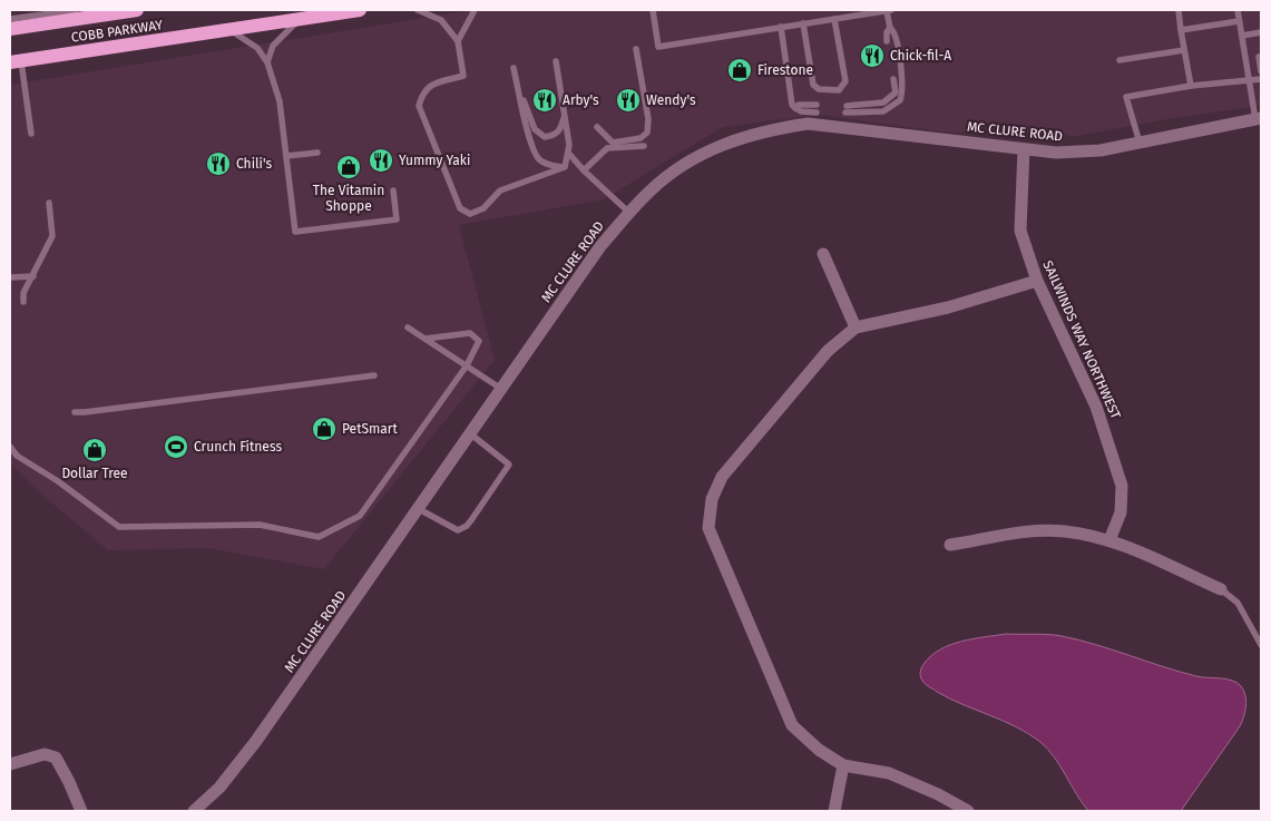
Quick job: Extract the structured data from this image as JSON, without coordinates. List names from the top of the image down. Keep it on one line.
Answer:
{"streets":{"main road":["COBB PARKWAY"],"street":["MC CLURE ROAD","SAILWINDS WAY NORTHWEST"]},"crossings":[["MC CLURE ROAD","SAILWINDS WAY NORTHWEST"]],"places":{"restaurant":["Chick-fil-A","Arby's","Wendy's","Yummy Yaki","Chili's"],"shop":["Firestone","The Vitamin Shoppe","PetSmart","Dollar Tree"],"sports":["Crunch Fitness"]}}
